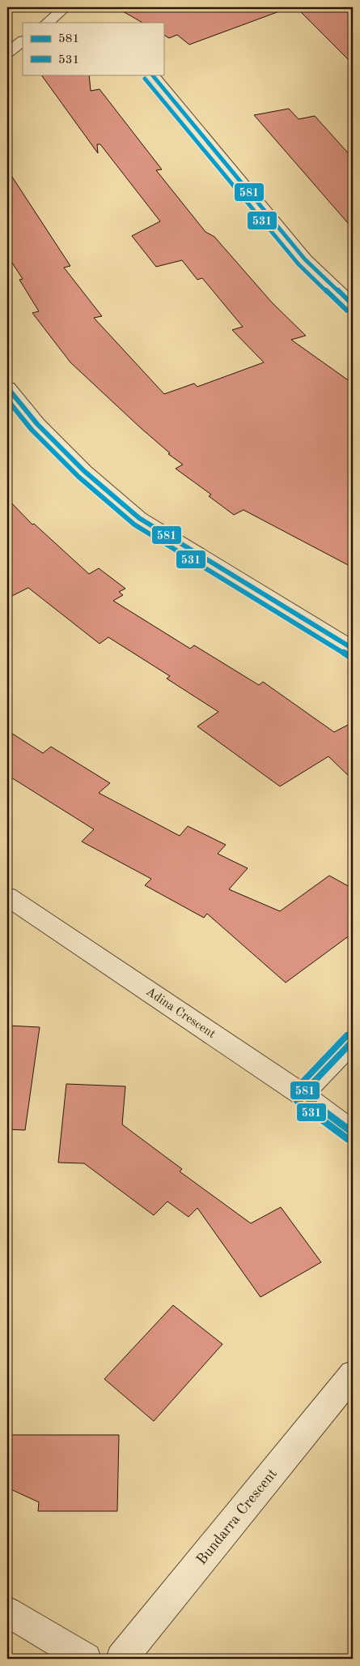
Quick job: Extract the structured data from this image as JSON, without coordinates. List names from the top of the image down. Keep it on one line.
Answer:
{"streets":{"street":["Adina Crescent","Bundarra Crescent"]},"lines":["transit line 581","transit line 531"],"legend":["581","531"]}
